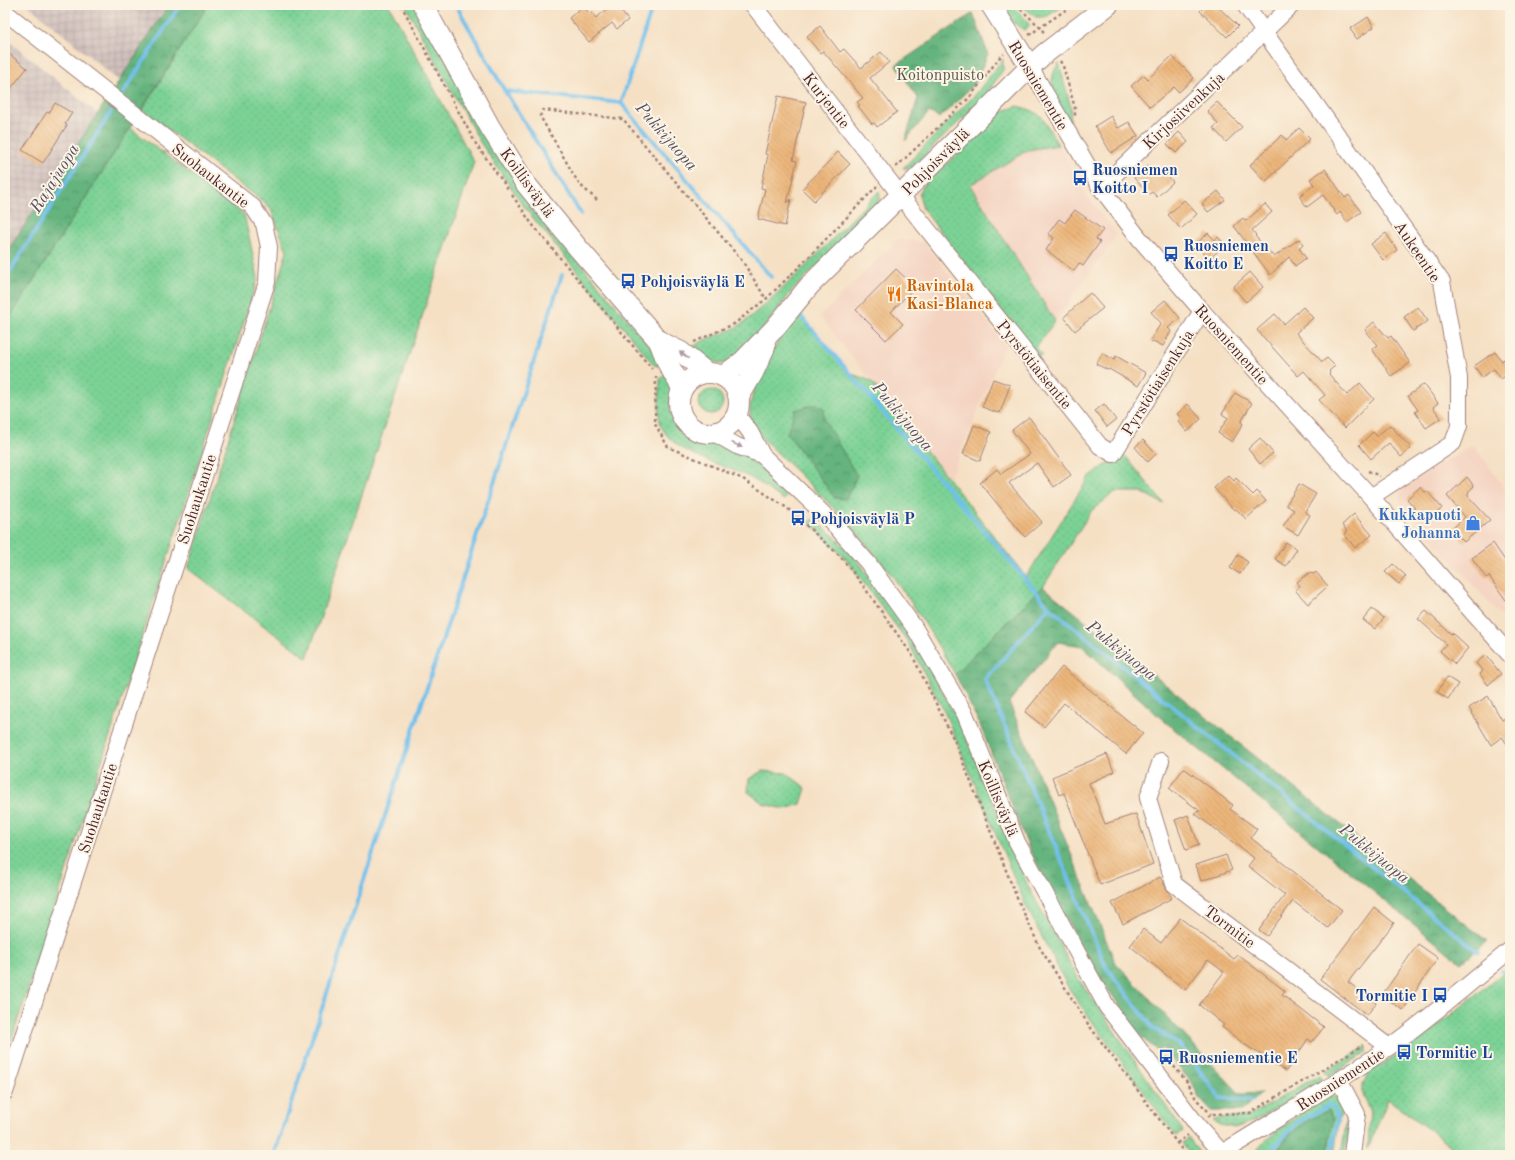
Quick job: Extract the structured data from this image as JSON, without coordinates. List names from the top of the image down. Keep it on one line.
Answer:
{"streets":{"main road":["Ruosniementie","Pohjoisväylä","Koillisväylä"],"street":["Kurjentie","Kirjosiivenkuja","Suohaukantie","Aukeentie","Pyrstötiaisentie","Pyrstötiaisenkuja","Tormitie"]},"crossings":[["Ruosniementie","Kirjosiivenkuja"],["Ruosniementie","Pohjoisväylä"],["Ruosniementie","Koillisväylä"],["Ruosniementie","Aukeentie"],["Ruosniementie","Pyrstötiaisenkuja"],["Ruosniementie","Tormitie"],["Kurjentie","Pohjoisväylä"],["Kurjentie","Pyrstötiaisentie"],["Kirjosiivenkuja","Aukeentie"],["Pohjoisväylä","Koillisväylä"],["Pohjoisväylä","Pyrstötiaisentie"],["Pyrstötiaisentie","Pyrstötiaisenkuja"]],"water":["Pukkijuopa","Rajajuopa"],"parks":["Koitonpuisto"],"places":{"bus stop":["Ruosniemen Koitto I","Ruosniemen Koitto E","Pohjoisväylä E","Pohjoisväylä P","Tormitie I","Tormitie L","Ruosniementie E"],"restaurant":["Ravintola Kasi-Blanca"],"shop":["Kukkapuoti Johanna"]}}
